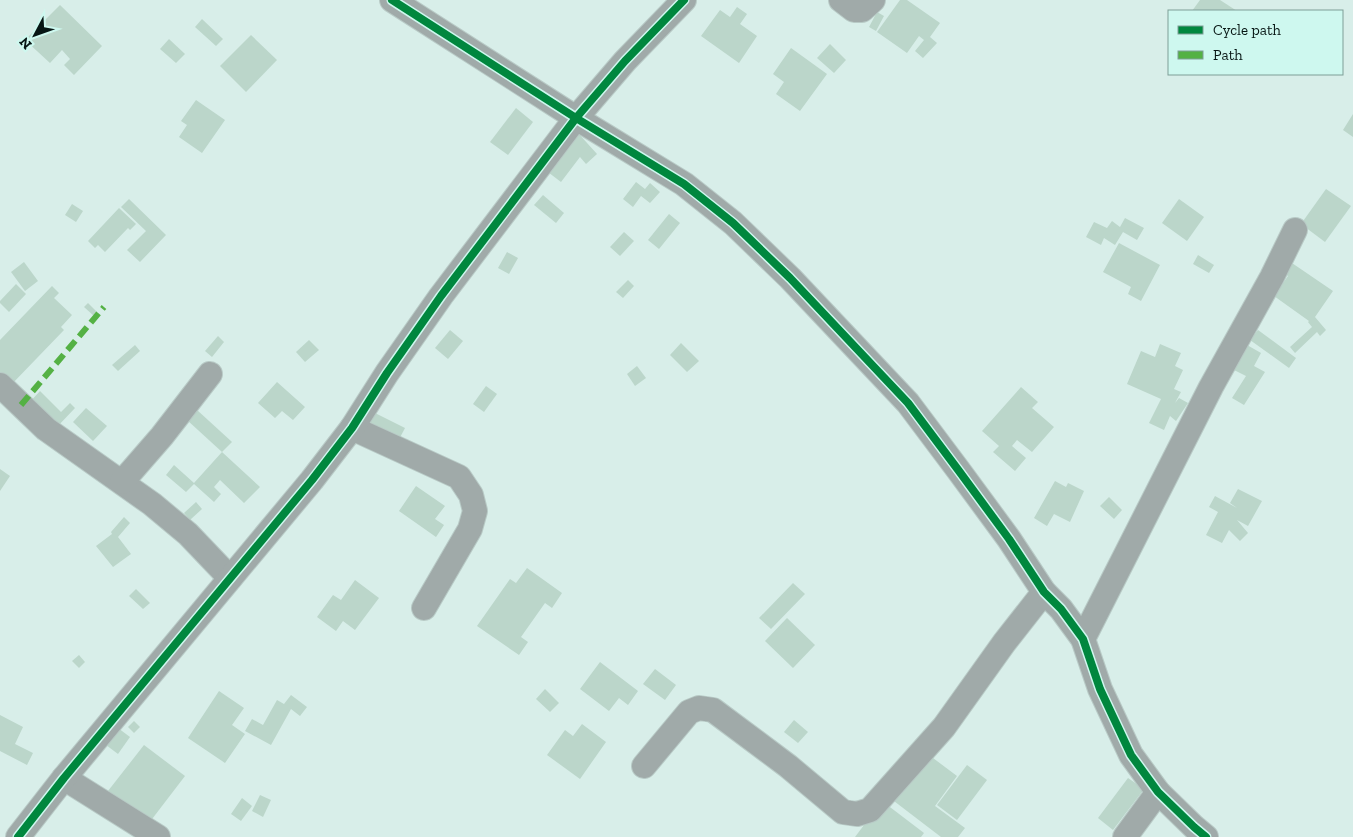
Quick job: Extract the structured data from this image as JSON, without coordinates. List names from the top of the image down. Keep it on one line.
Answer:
{"legend":["Cycle path","Path"],"north":"bottom left"}
